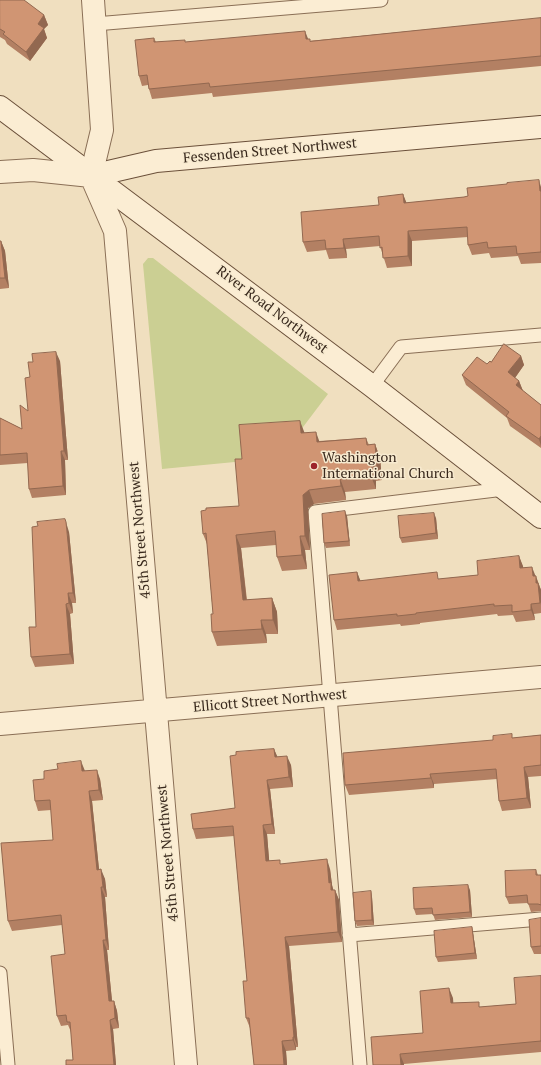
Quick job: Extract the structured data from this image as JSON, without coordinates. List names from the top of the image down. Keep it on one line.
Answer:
{"streets":{"street":["Fessenden Street Northwest","River Road Northwest","45th Street Northwest","Ellicott Street Northwest"]},"crossings":[["Fessenden Street Northwest","River Road Northwest"],["Fessenden Street Northwest","45th Street Northwest"],["River Road Northwest","45th Street Northwest"],["45th Street Northwest","Ellicott Street Northwest"]],"places":["Washington International Church"]}
